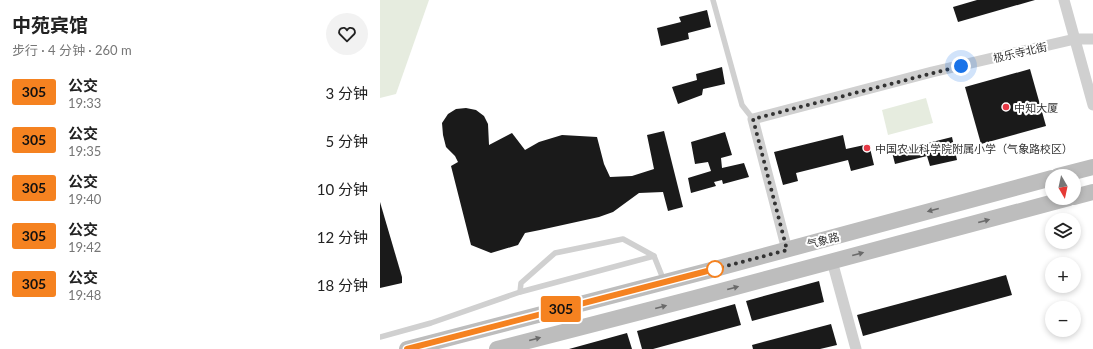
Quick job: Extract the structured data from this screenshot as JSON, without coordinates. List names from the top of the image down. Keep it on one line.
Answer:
{"streets":{"street":["极乐寺北街","气象路"]},"places":["中知大厦","中国农业科学院附属小学（气象路校区）"],"lines":["bus line 305"],"north":"bottom","page":{"heading":["中苑宾馆","步行 · 4 分钟 · 260 m"],"on_map":"305","list":[{"mark":"305","name":"公交","note":"19:33","value":"3 分钟"},{"mark":"305","name":"公交","note":"19:35","value":"5 分钟"},{"mark":"305","name":"公交","note":"19:40","value":"10 分钟"},{"mark":"305","name":"公交","note":"19:42","value":"12 分钟"},{"mark":"305","name":"公交","note":"19:48","value":"18 分钟"}],"map_buttons":["+","−"]}}
